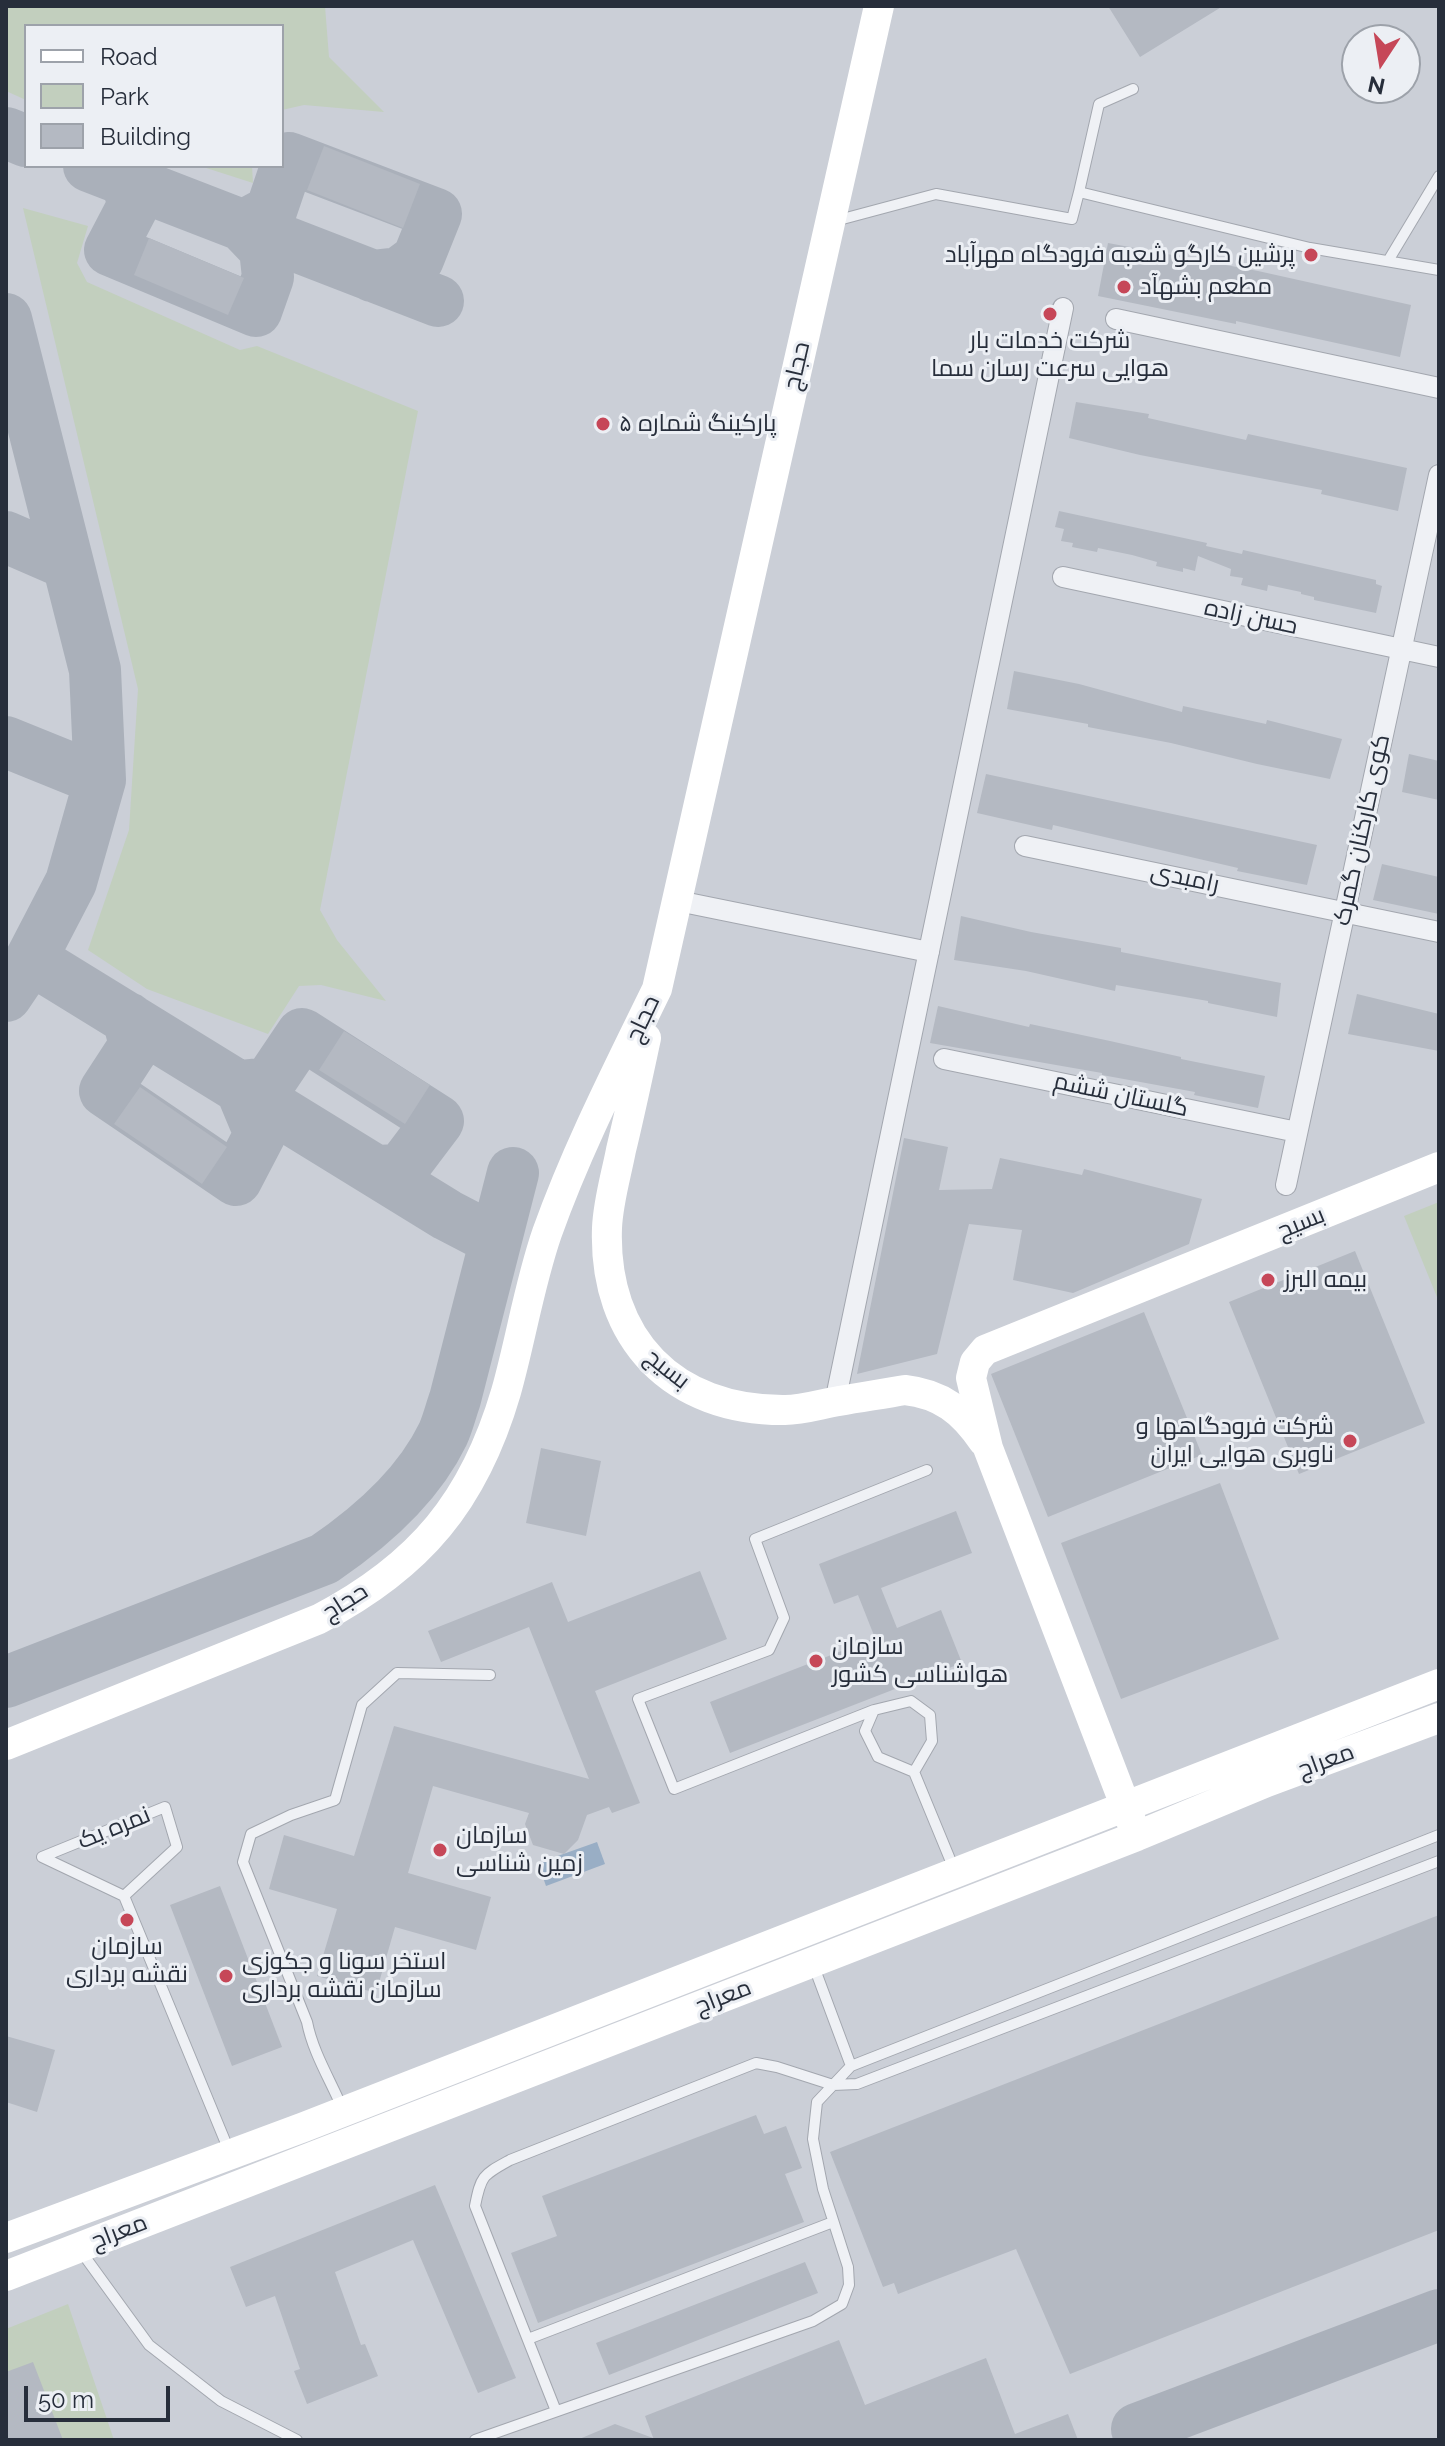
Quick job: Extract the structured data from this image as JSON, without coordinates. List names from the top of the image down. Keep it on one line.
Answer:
{"streets":{"main road":["حجاج","بسیج","معراج"],"street":["حسن زاده","کوی کارکنان گمرک","رامبدی","گلستان ششم"],"lane":["نمره یک"]},"crossings":[["حجاج","بسیج"],["حسن زاده","کوی کارکنان گمرک"],["کوی کارکنان گمرک","رامبدی"],["کوی کارکنان گمرک","گلستان ششم"]],"places":["پرشین کارگو شعبه فرودگاه مهرآباد","مطعم بشهآد","شرکت خدمات بار هوایی سرعت رسان سما","پارکینگ شماره ۵","بیمه البرز","شرکت فرودگاهها و ناوبری هوایی ایران","سازمان هواشناسی کشور","سازمان زمین شناسی","سازمان نقشه برداری","استخر سونا و جکوزی سازمان نقشه برداری"],"legend":["Road","Park","Building"],"scale_bar":"50 m","north":"bottom"}
